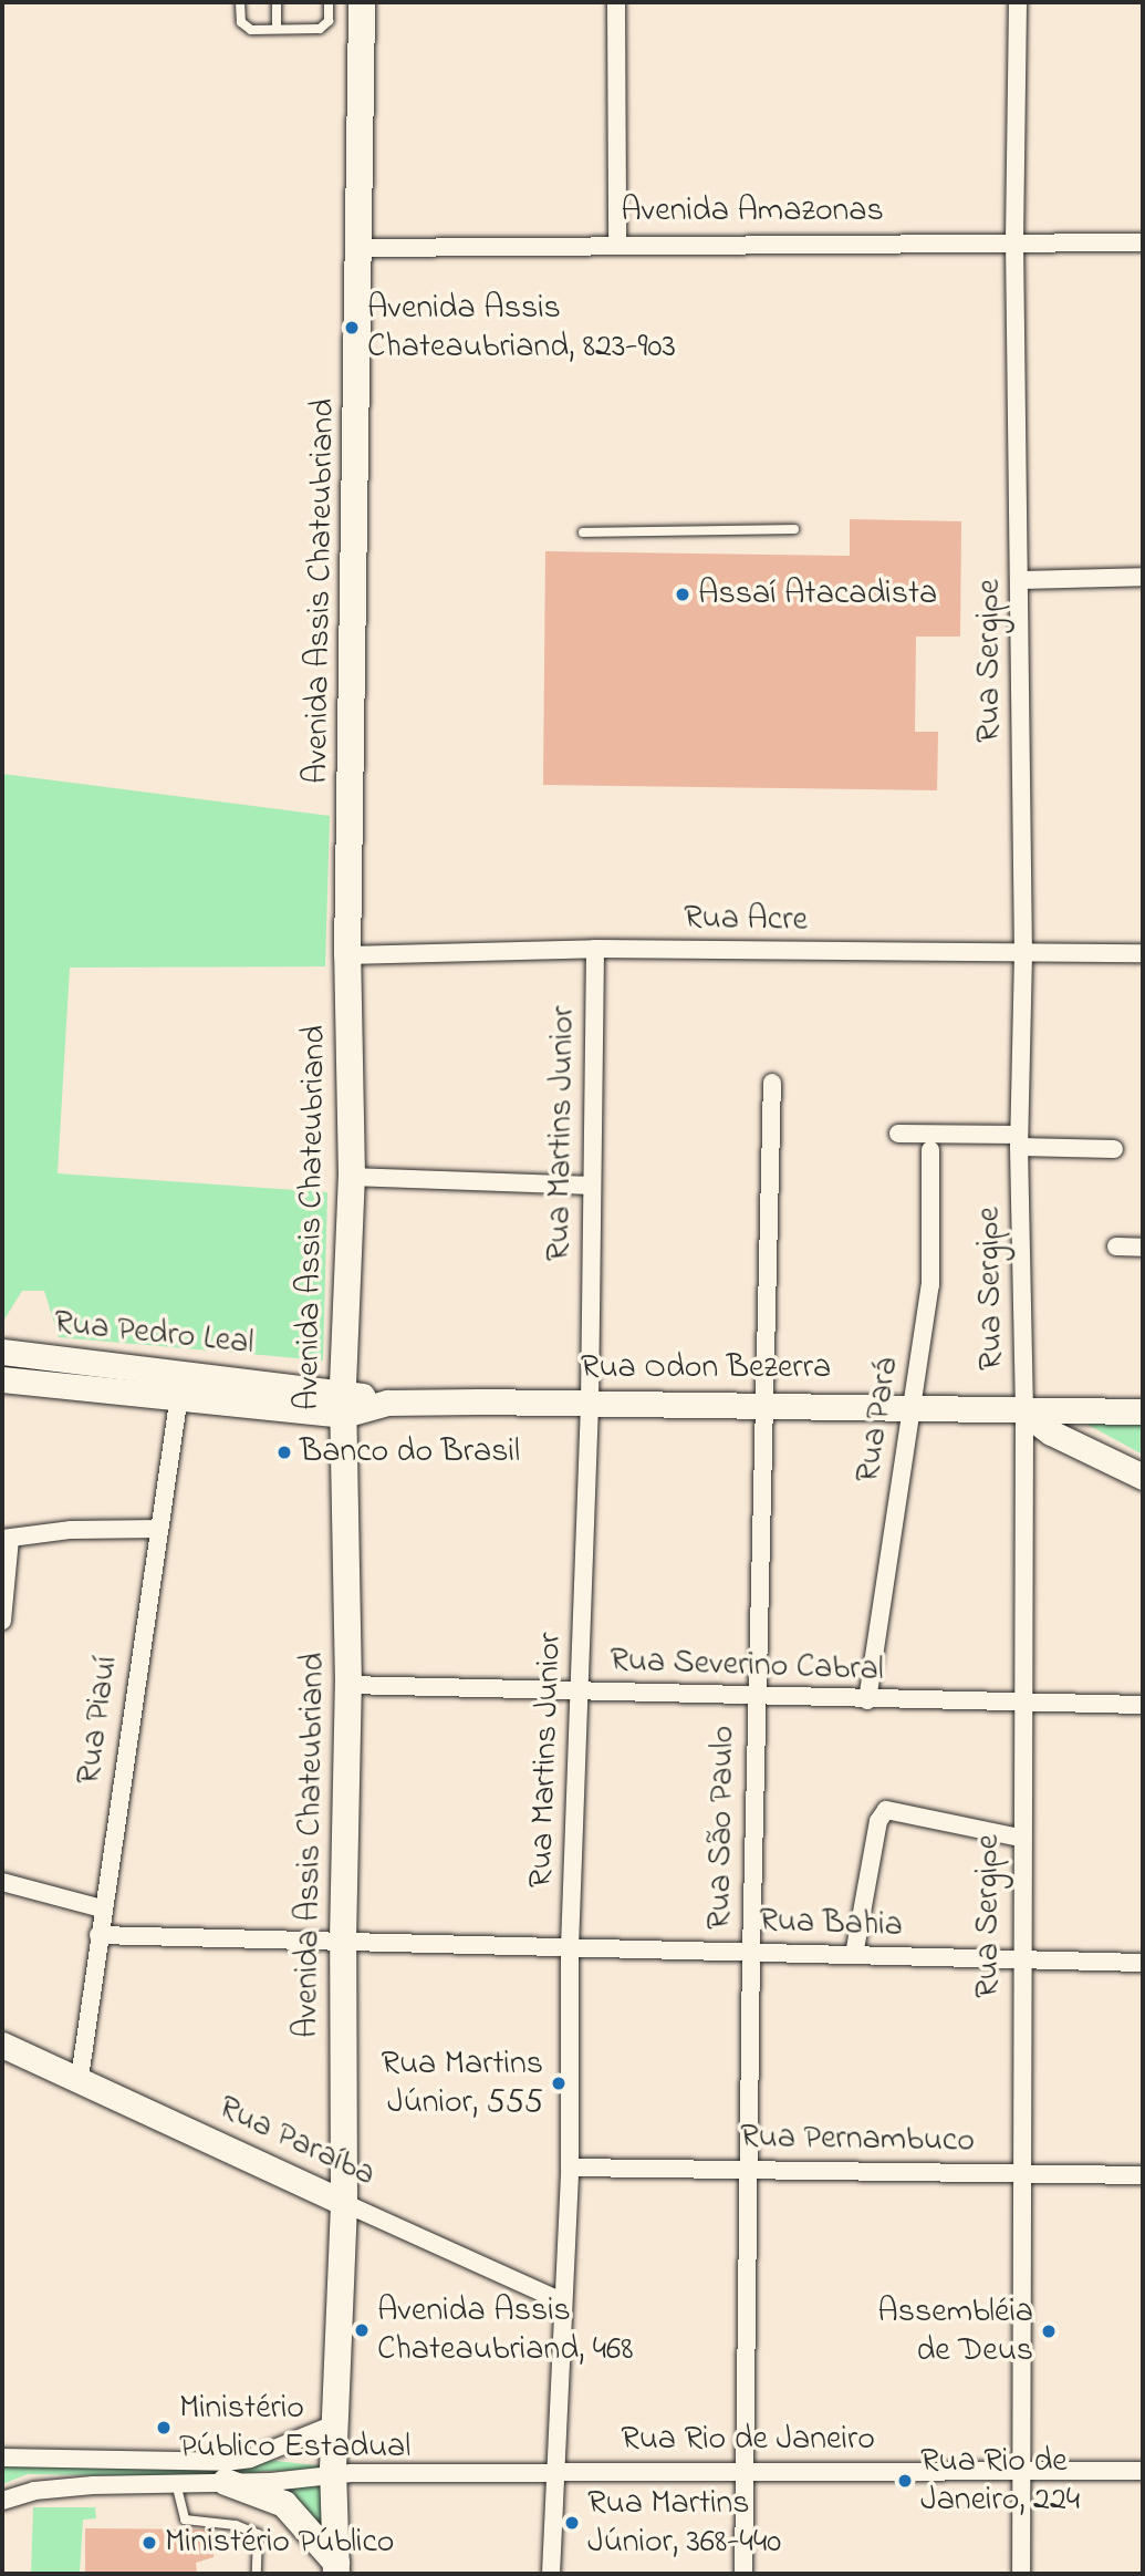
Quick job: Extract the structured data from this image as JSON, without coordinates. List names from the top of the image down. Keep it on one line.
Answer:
{"streets":{"main road":["Avenida Assis Chateubriand","Rua Pedro Leal","Rua Odon Bezerra","Rua Paraíba"],"street":["Avenida Amazonas","Rua Sergipe","Rua Acre","Rua Martins Junior","Rua Pará","Rua Severino Cabral","Rua Piauí","Rua São Paulo","Rua Bahia","Rua Pernambuco","Rua Rio de Janeiro"]},"crossings":[["Avenida Amazonas","Avenida Assis Chateubriand"],["Avenida Amazonas","Rua Sergipe"],["Avenida Assis Chateubriand","Rua Acre"],["Avenida Assis Chateubriand","Rua Pedro Leal"],["Avenida Assis Chateubriand","Rua Odon Bezerra"],["Avenida Assis Chateubriand","Rua Severino Cabral"],["Avenida Assis Chateubriand","Rua Bahia"],["Avenida Assis Chateubriand","Rua Paraíba"],["Avenida Assis Chateubriand","Rua Rio de Janeiro"],["Rua Sergipe","Rua Acre"],["Rua Sergipe","Rua Odon Bezerra"],["Rua Sergipe","Rua Severino Cabral"],["Rua Sergipe","Rua Bahia"],["Rua Sergipe","Rua Pernambuco"],["Rua Sergipe","Rua Rio de Janeiro"],["Rua Acre","Rua Martins Junior"],["Rua Martins Junior","Rua Odon Bezerra"],["Rua Martins Junior","Rua Severino Cabral"],["Rua Martins Junior","Rua Bahia"],["Rua Martins Junior","Rua Pernambuco"],["Rua Martins Junior","Rua Paraíba"],["Rua Martins Junior","Rua Rio de Janeiro"],["Rua Pedro Leal","Rua Odon Bezerra"],["Rua Pedro Leal","Rua Piauí"],["Rua Odon Bezerra","Rua Pará"],["Rua Odon Bezerra","Rua São Paulo"],["Rua Pará","Rua Severino Cabral"],["Rua Severino Cabral","Rua São Paulo"],["Rua Piauí","Rua Bahia"],["Rua Piauí","Rua Paraíba"],["Rua São Paulo","Rua Bahia"],["Rua São Paulo","Rua Pernambuco"],["Rua São Paulo","Rua Rio de Janeiro"]],"places":["Avenida Assis Chateaubriand, 823-903","Assaí Atacadista","Banco do Brasil","Rua Martins Júnior, 555","Avenida Assis Chateaubriand, 468","Assembléia de Deus","Ministério Público Estadual","Rua Rio de Janeiro, 224","Rua Martins Júnior, 368-440","Ministério Público"]}
